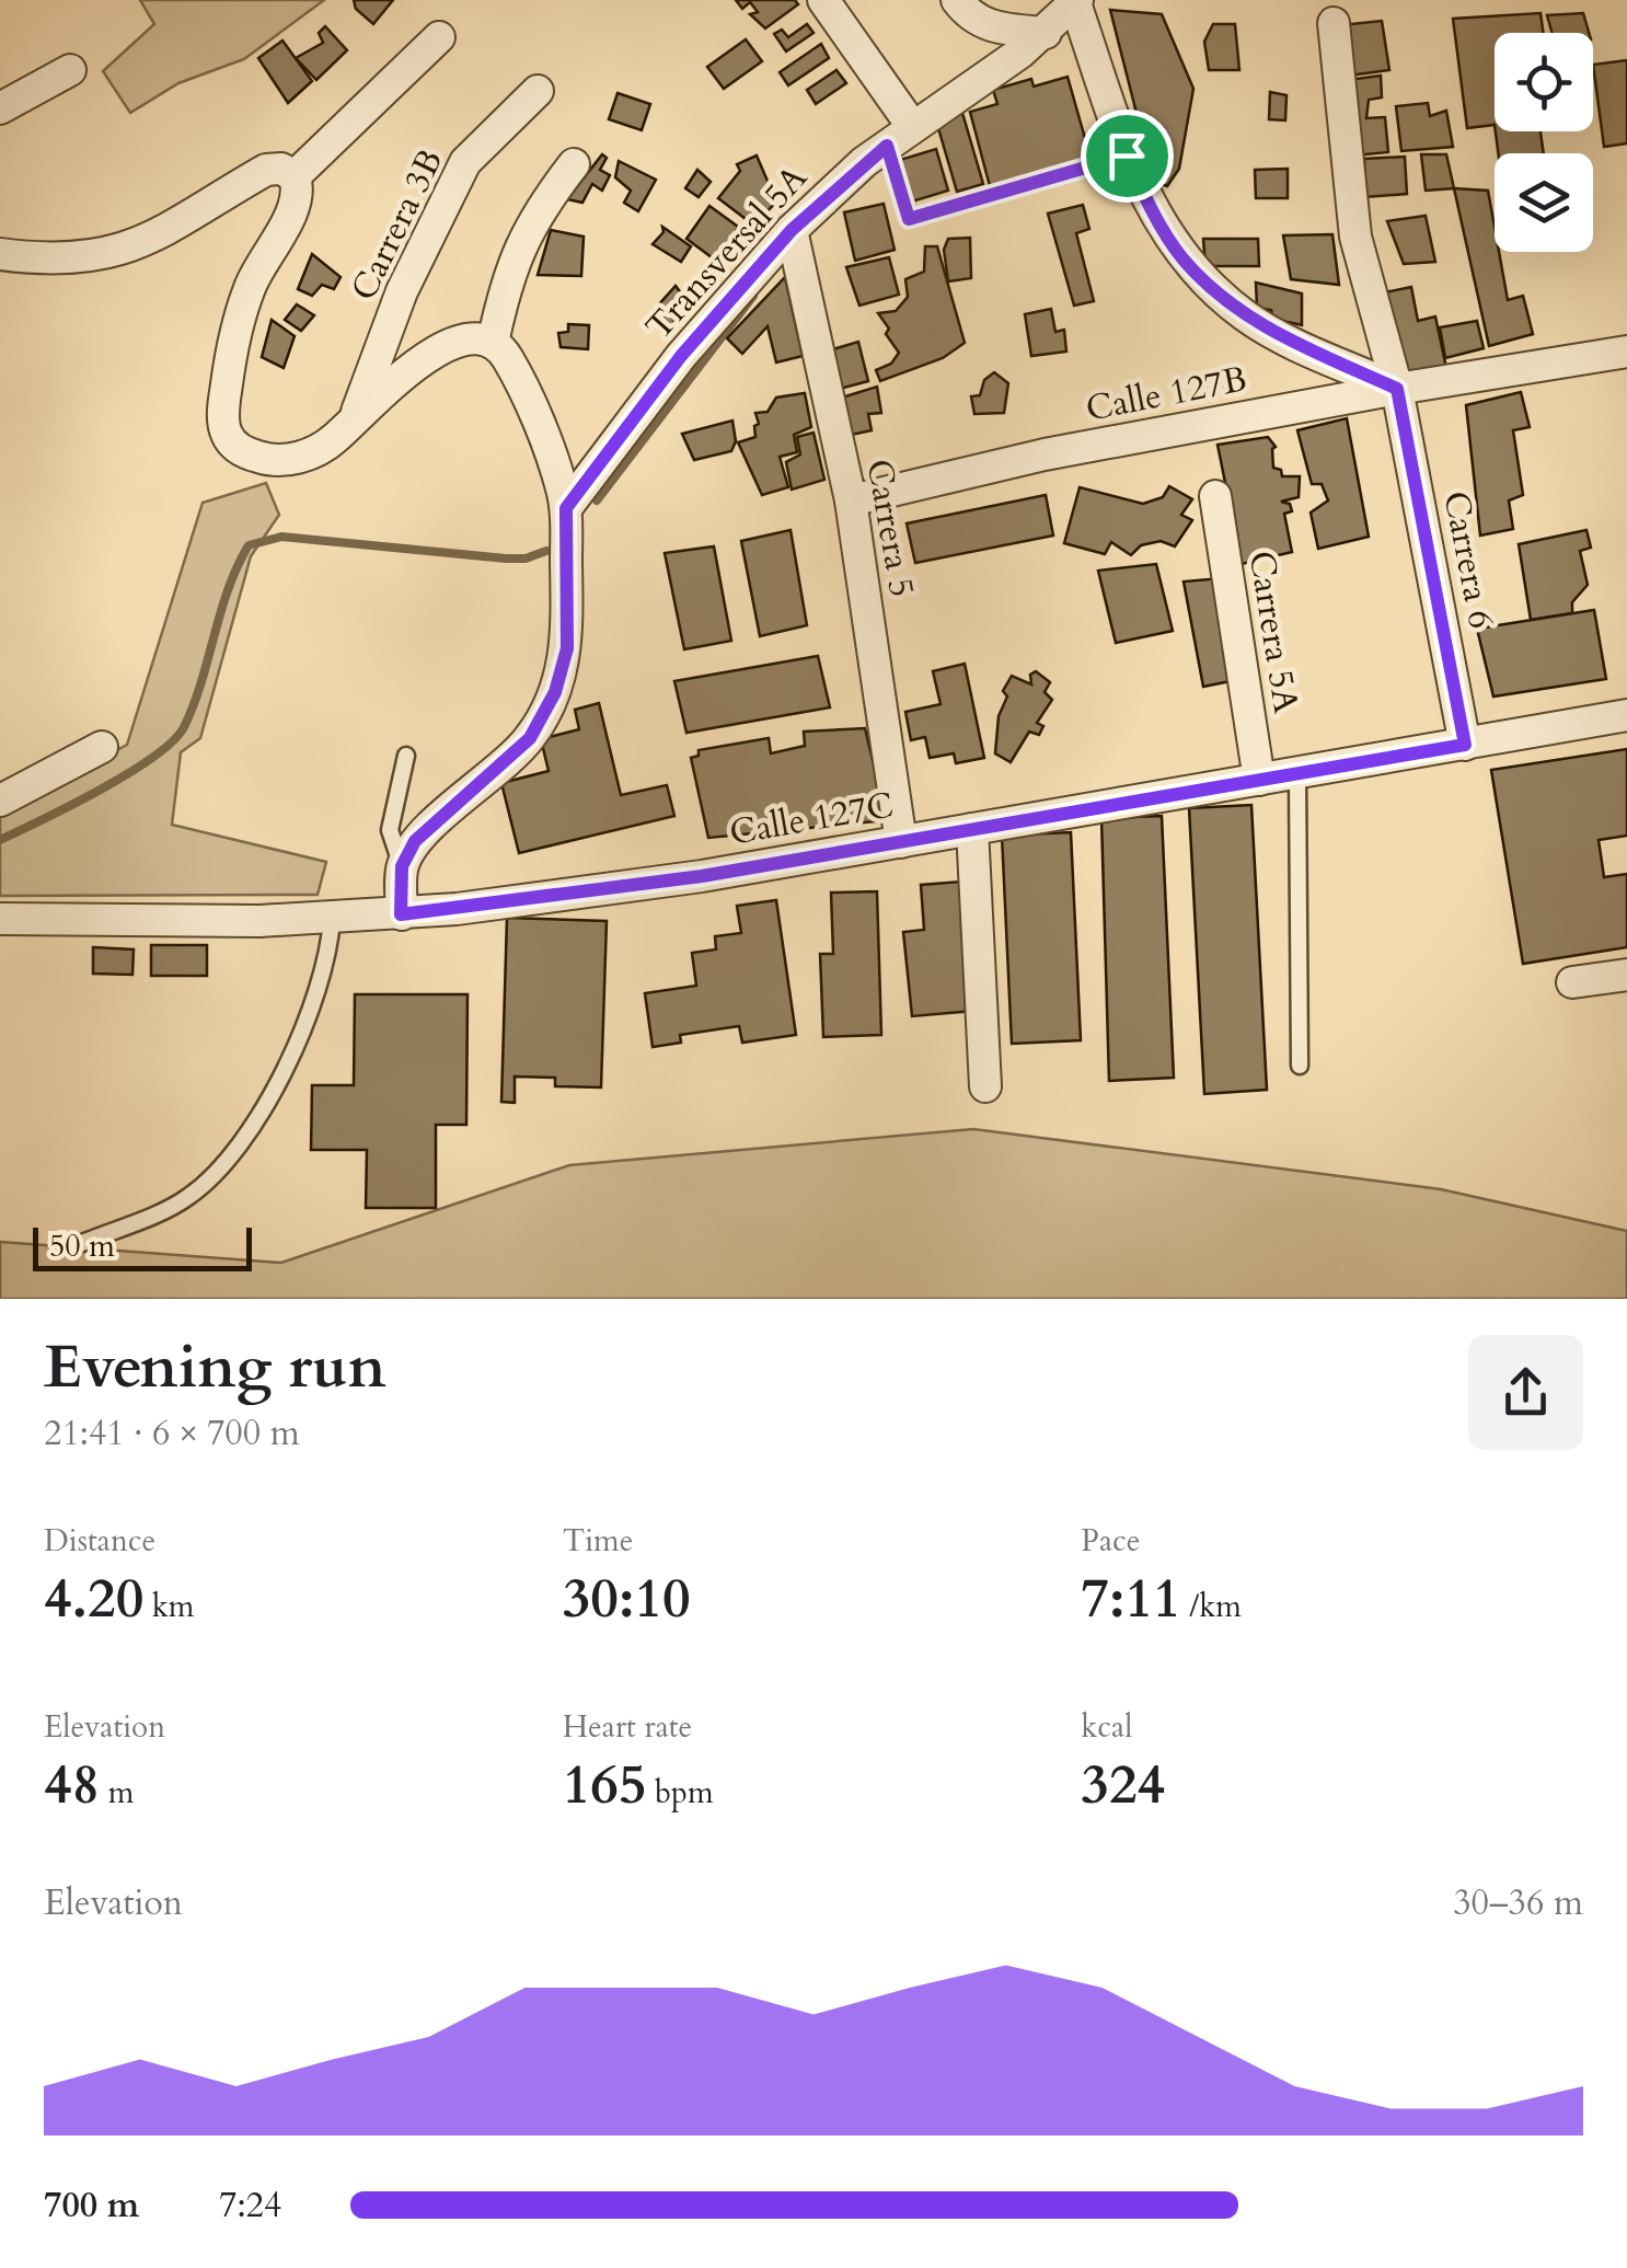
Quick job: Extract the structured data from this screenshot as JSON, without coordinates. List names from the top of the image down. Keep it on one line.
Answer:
{"streets":{"street":["Carrera 3B","Transversal 5A","Calle 127B","Carrera 5","Carrera 6","Carrera 5A","Calle 127C"]},"crossings":[["Transversal 5A","Carrera 5"],["Calle 127B","Carrera 5"],["Calle 127B","Carrera 6"],["Carrera 5","Calle 127C"],["Carrera 6","Calle 127C"],["Carrera 5A","Calle 127C"]],"scale_bar":"50 m","page":{"scale":"50 m","heading":["Evening run","21:41 · 6 × 700 m"],"stats":[["Distance","4.20 km"],["Time","30:10"],["Pace","7:11 /km"],["Elevation","48 m"],["Heart rate","165 bpm"],["kcal","324"]],"chart":["Elevation","30–36 m"],"list":[{"name":"700 m","note":"7:24"}]}}
